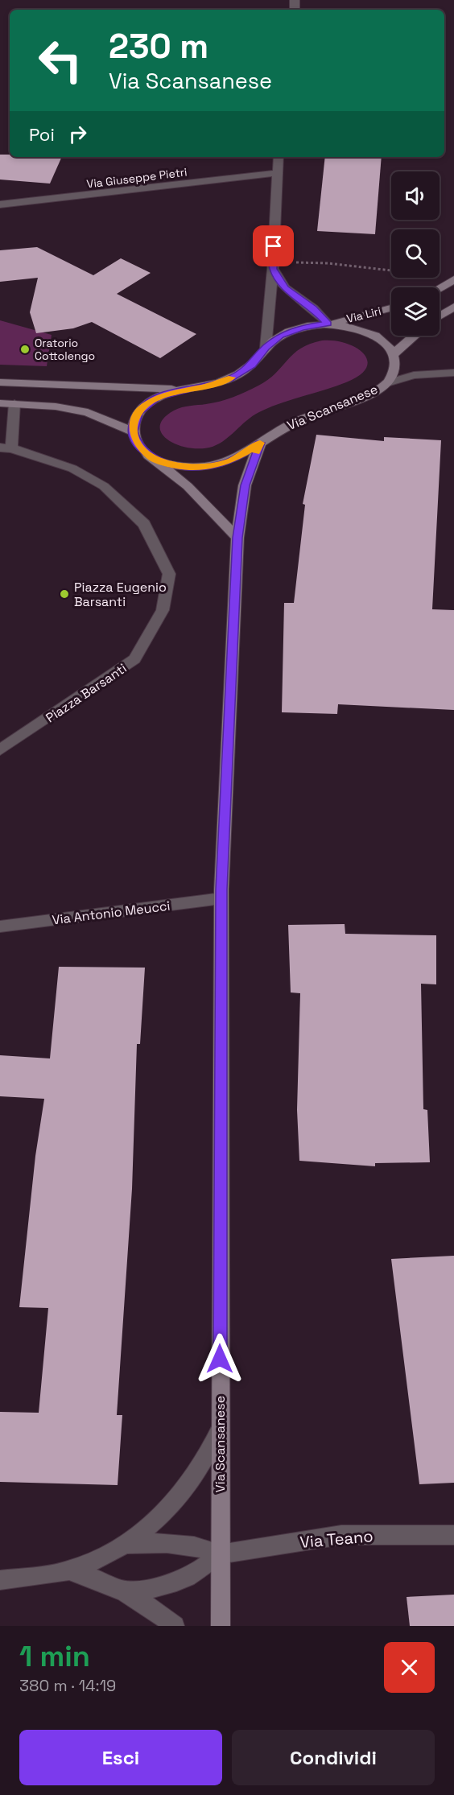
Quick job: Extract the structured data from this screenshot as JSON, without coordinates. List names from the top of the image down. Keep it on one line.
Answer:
{"streets":{"main road":["Via Liri","Via Scansanese"],"street":["Via Giuseppe Pietri","Piazza Barsanti","Via Antonio Meucci","Via Teano"]},"crossings":[["Via Scansanese","Via Antonio Meucci"],["Via Scansanese","Via Teano"]],"places":["Oratorio Cottolengo","Piazza Eugenio Barsanti"],"page":{"turn":["230 m","Via Scansanese"],"then":"Poi","heading":["1 min","380 m · 14:19"],"buttons":["Esci","Condividi"]}}
